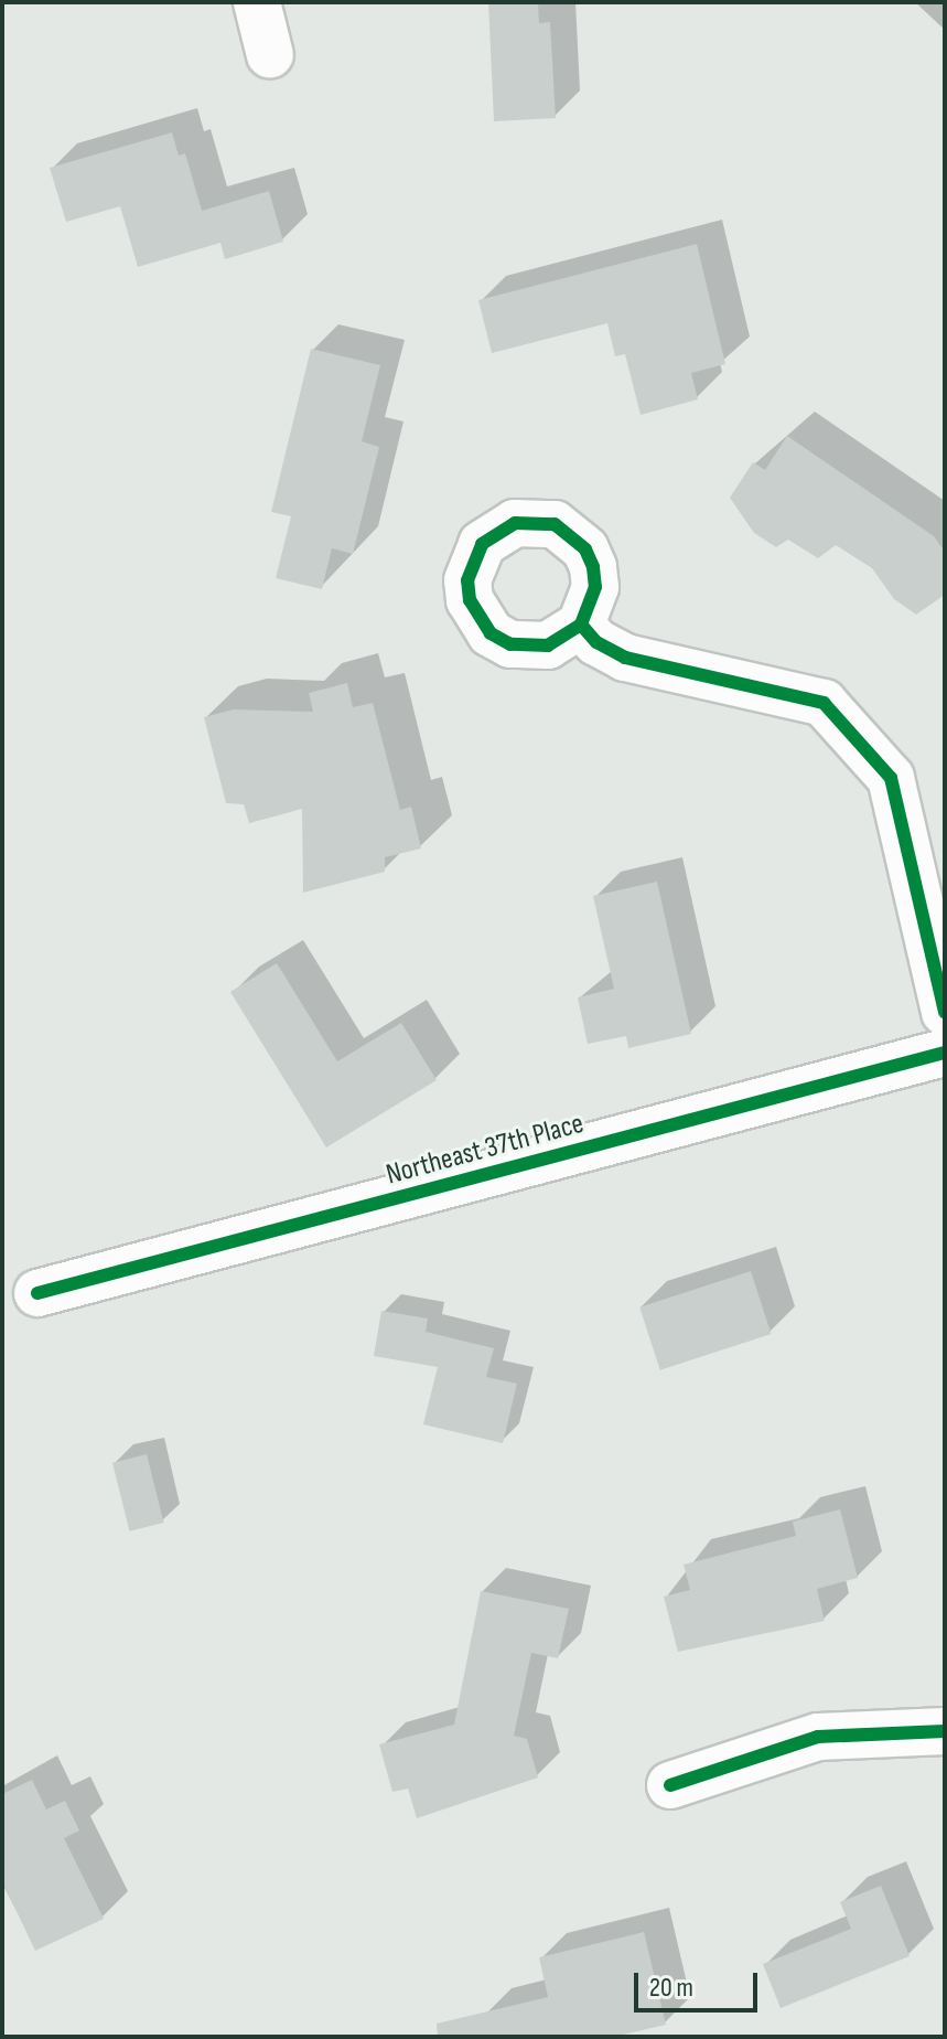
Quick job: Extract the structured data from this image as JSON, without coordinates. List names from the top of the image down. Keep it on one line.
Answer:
{"streets":{"street":["Northeast 37th Place"]},"scale_bar":"20 m"}
